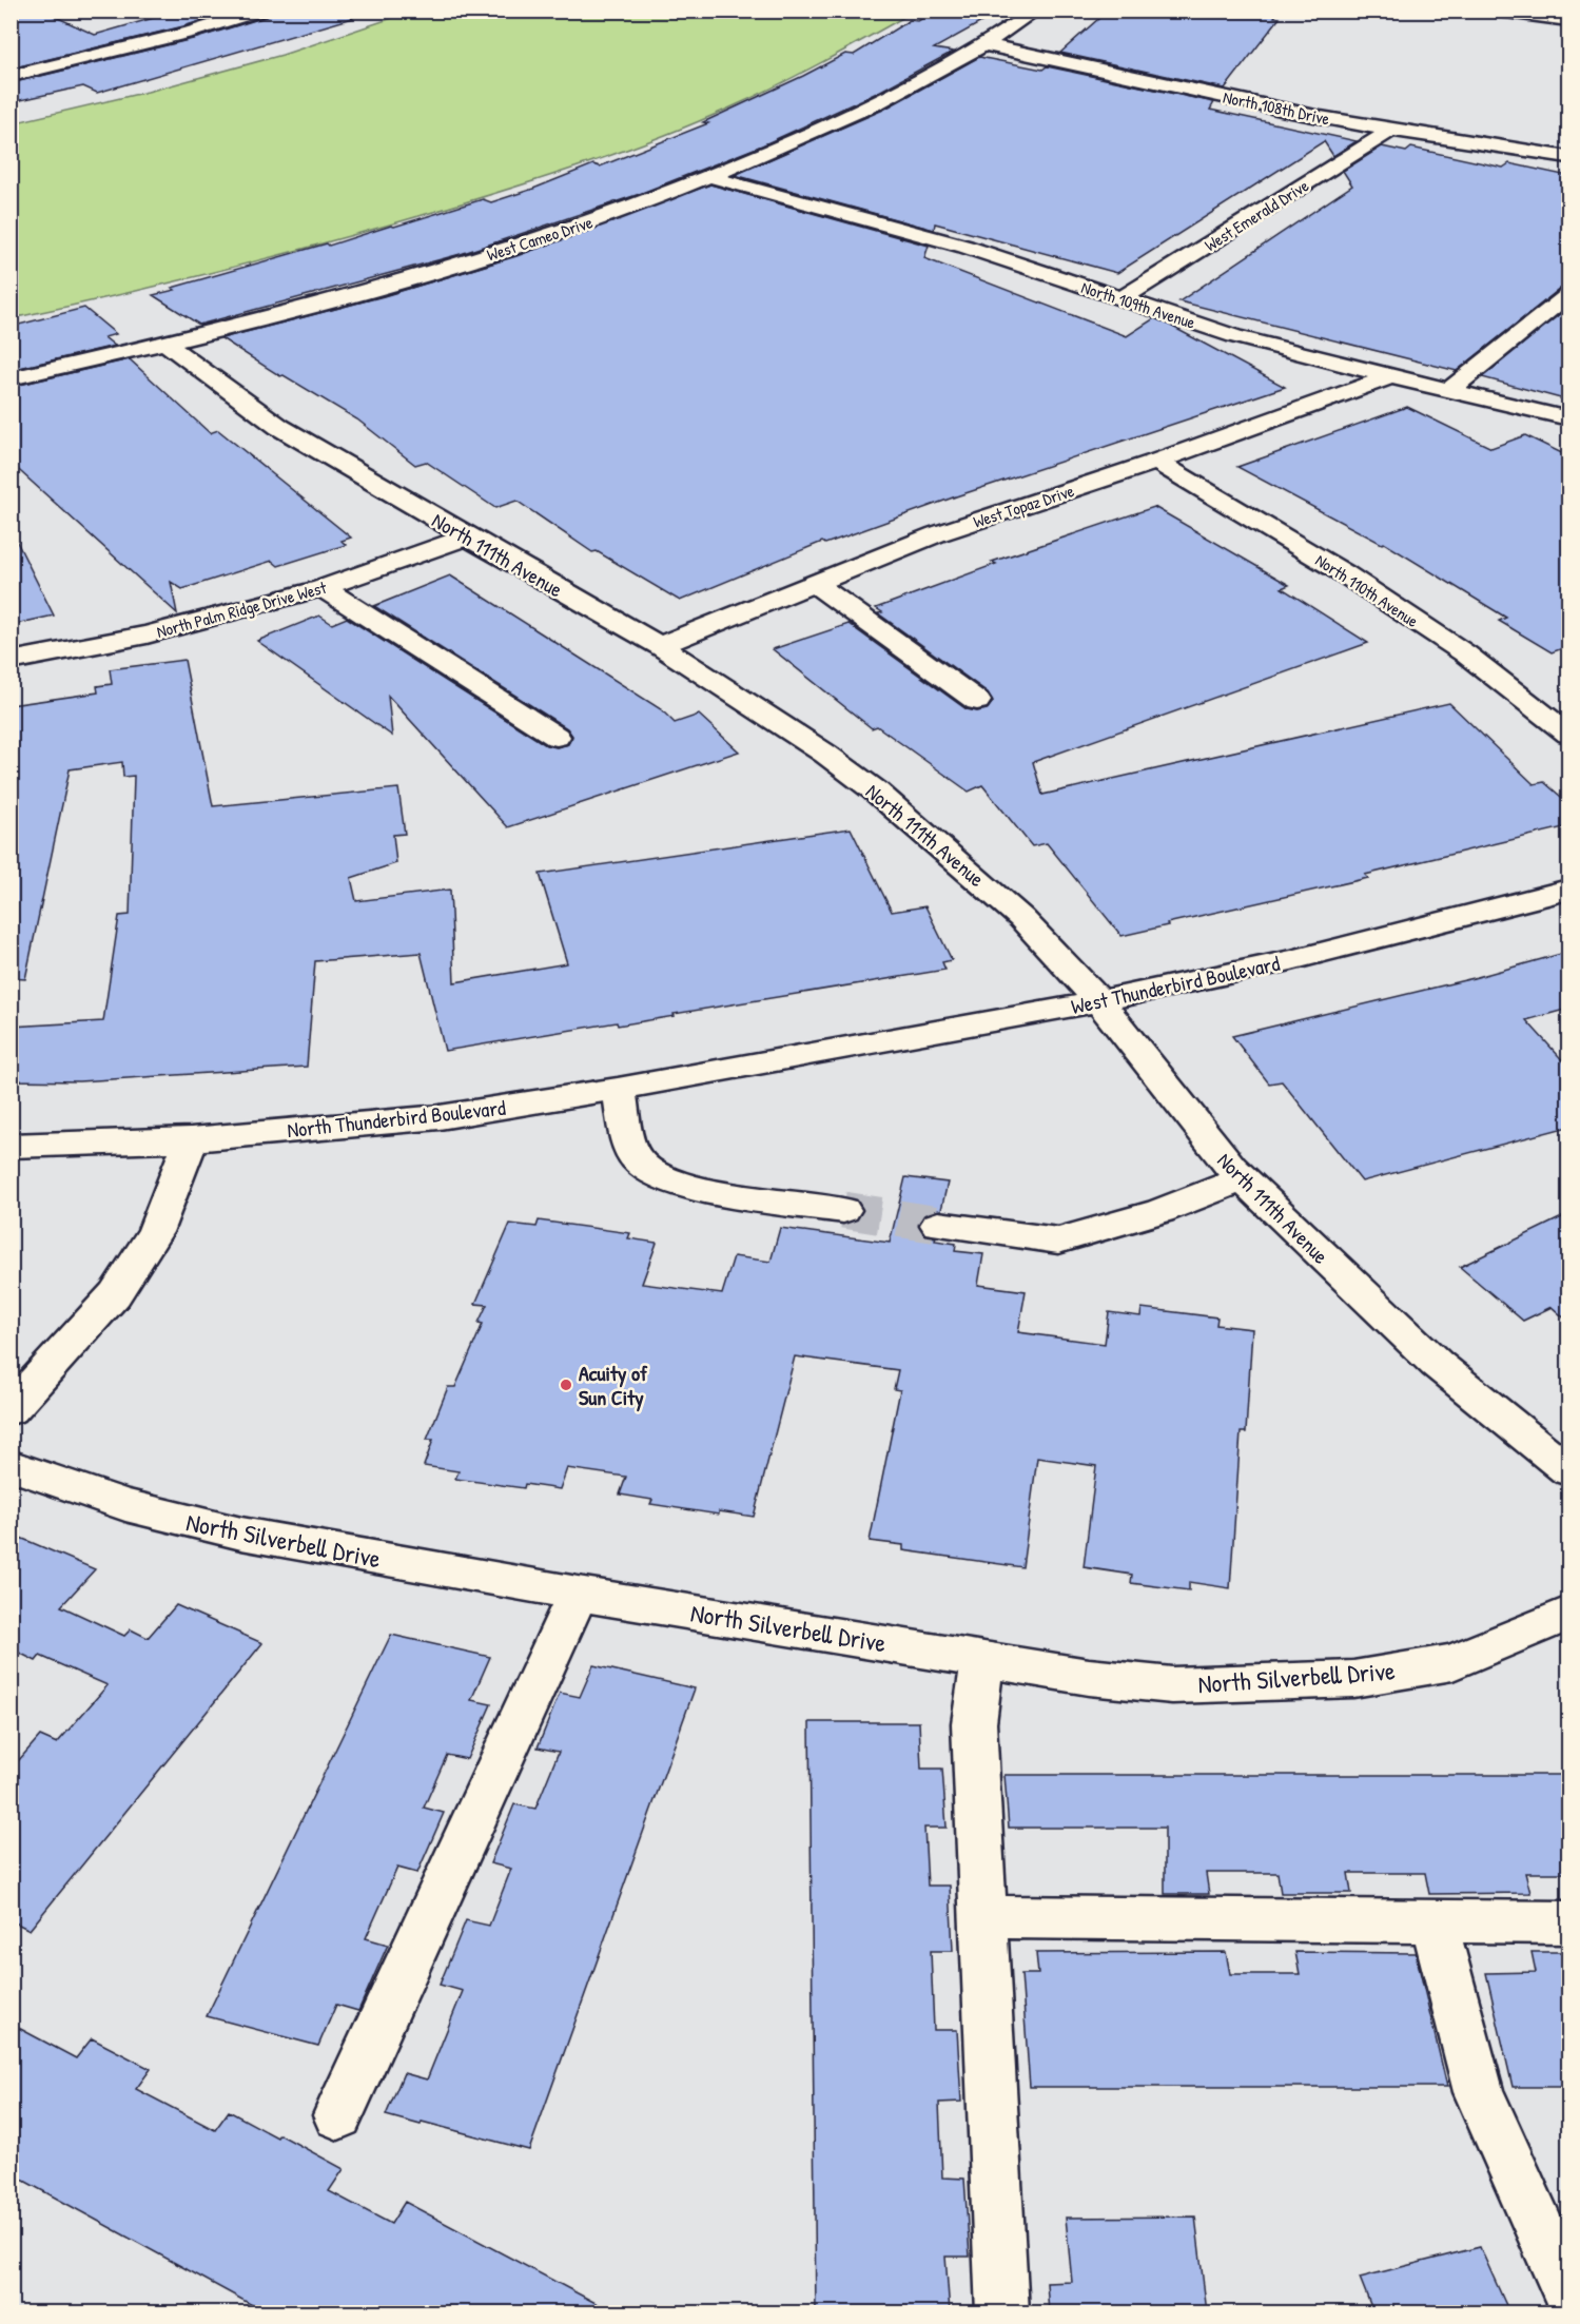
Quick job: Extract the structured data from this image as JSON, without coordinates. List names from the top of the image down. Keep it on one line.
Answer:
{"streets":{"street":["North 108th Drive","West Emerald Drive","West Cameo Drive","North 109th Avenue","West Topaz Drive","North 111th Avenue","North 110th Avenue","North Palm Ridge Drive West","West Thunderbird Boulevard","North Thunderbird Boulevard","North Silverbell Drive"]},"crossings":[["North 108th Drive","West Emerald Drive"],["North 108th Drive","West Cameo Drive"],["West Emerald Drive","North 109th Avenue"],["West Cameo Drive","North 109th Avenue"],["West Cameo Drive","North 111th Avenue"],["North 109th Avenue","West Topaz Drive"],["West Topaz Drive","North 111th Avenue"],["West Topaz Drive","North 110th Avenue"],["North 111th Avenue","North Palm Ridge Drive West"],["North 111th Avenue","West Thunderbird Boulevard"],["West Thunderbird Boulevard","North Thunderbird Boulevard"]],"places":["Acuity of Sun City"]}
